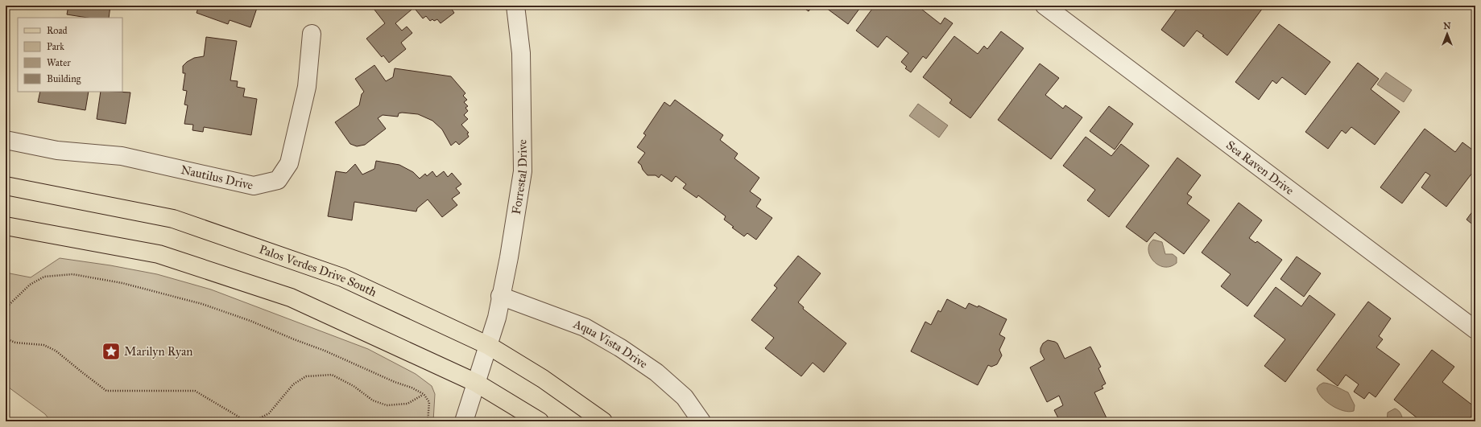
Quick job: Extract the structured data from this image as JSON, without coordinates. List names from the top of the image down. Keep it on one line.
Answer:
{"streets":{"main road":["Palos Verdes Drive South"],"street":["Sea Raven Drive","Nautilus Drive","Forrestal Drive","Aqua Vista Drive"]},"crossings":[["Forrestal Drive","Palos Verdes Drive South"],["Forrestal Drive","Aqua Vista Drive"]],"places":{"place":["Marilyn Ryan"]},"legend":["Road","Park","Water","Building"],"north":"top"}
